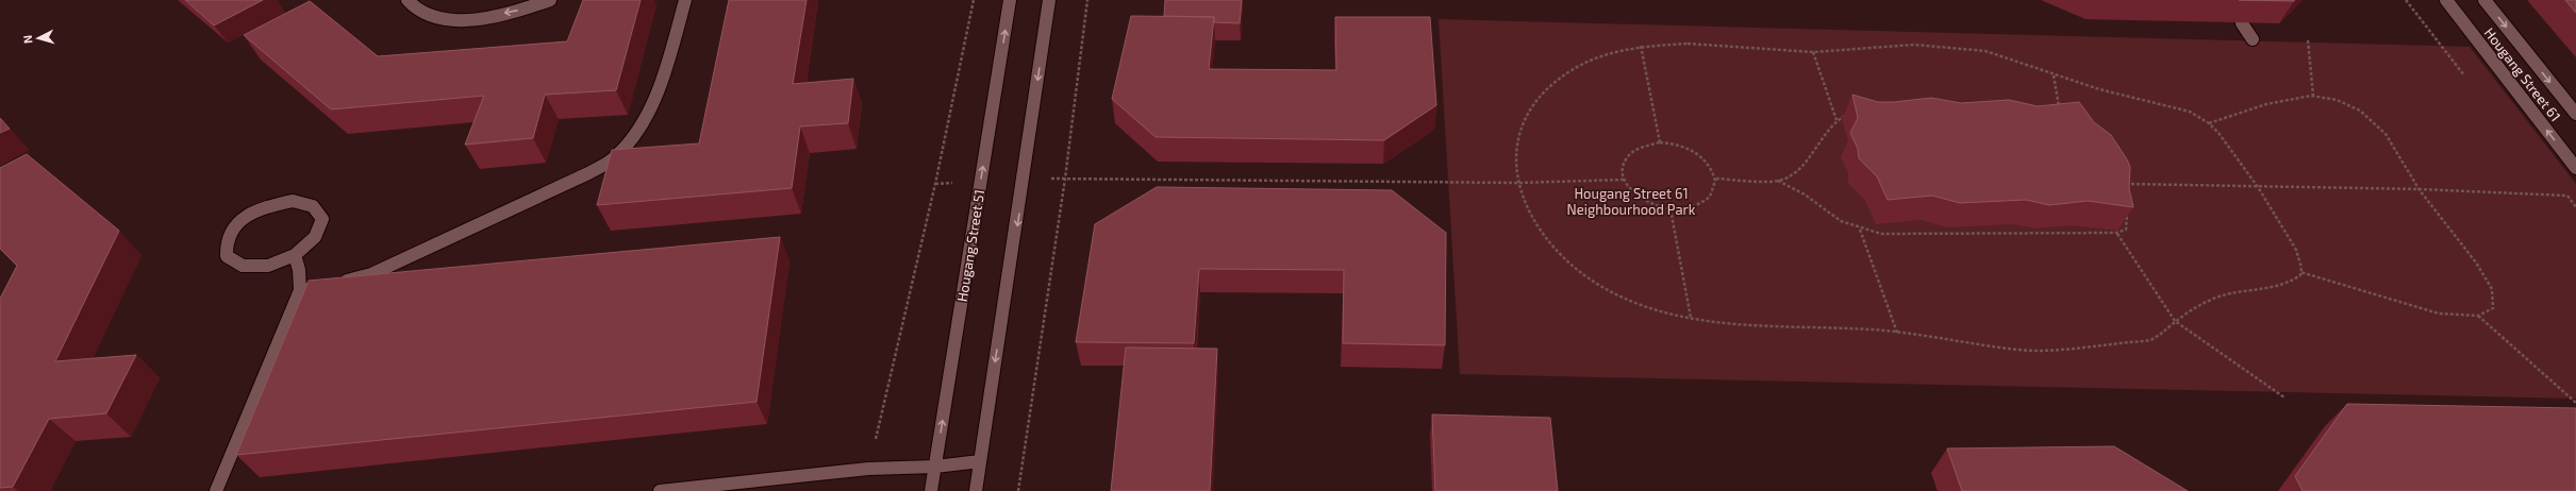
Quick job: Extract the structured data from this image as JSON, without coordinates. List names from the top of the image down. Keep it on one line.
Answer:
{"streets":{"street":["Hougang Street 61","Hougang Street 51"]},"parks":["Hougang Street 61 Neighbourhood Park"],"north":"left"}
